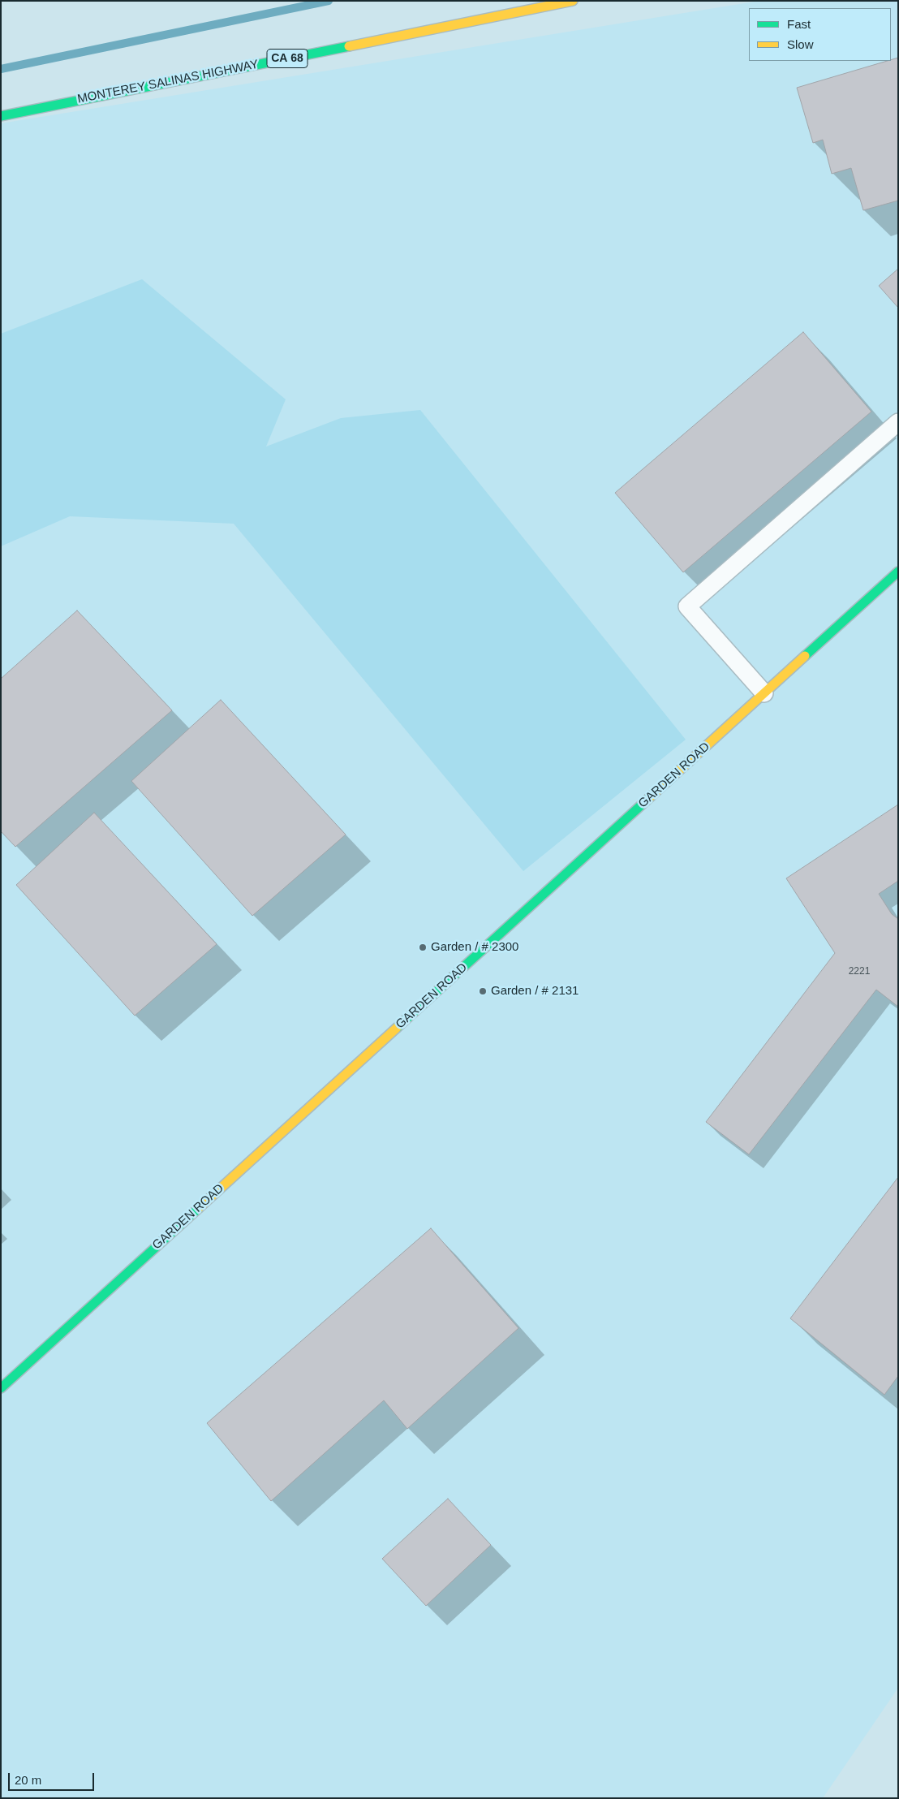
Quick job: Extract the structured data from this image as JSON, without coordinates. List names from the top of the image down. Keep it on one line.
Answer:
{"streets":{"main road":["CA 68","MONTEREY SALINAS HIGHWAY","GARDEN ROAD"]},"places":["Garden / # 2300","Garden / # 2131"],"house_numbers":["2221"],"legend":["Fast","Slow"],"scale_bar":"20 m"}
